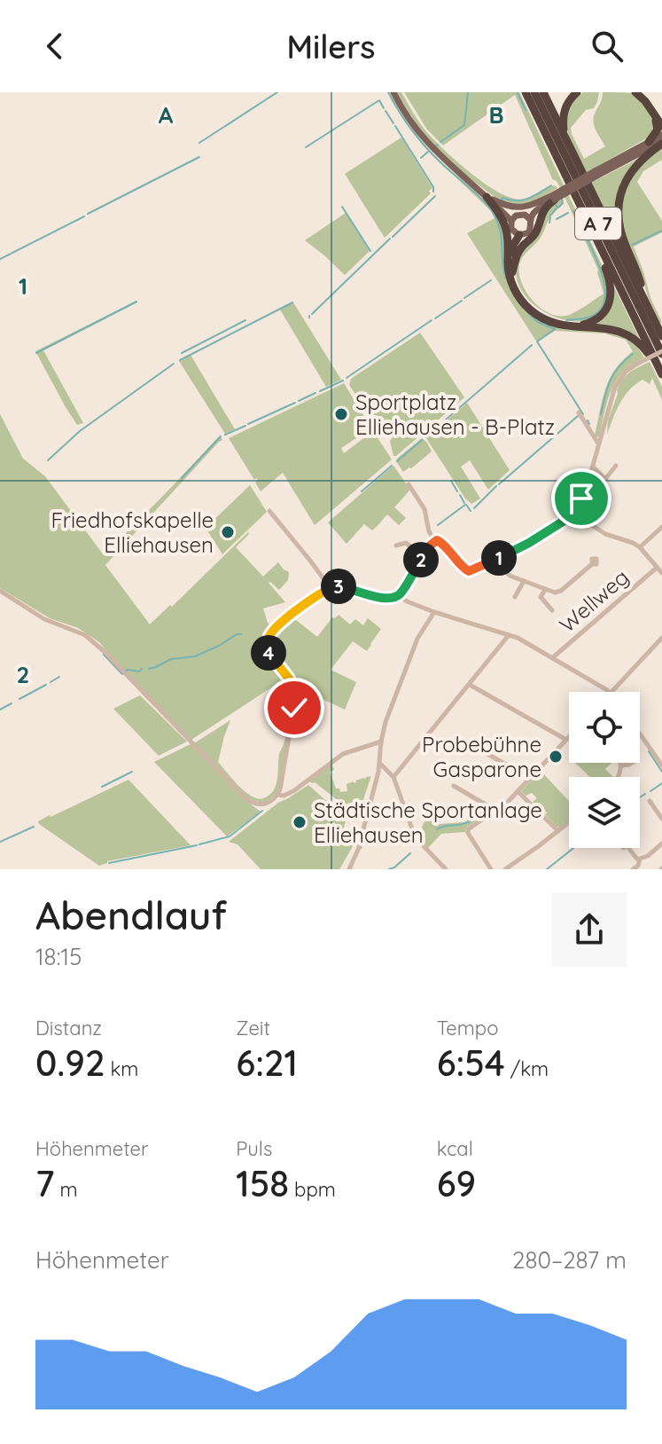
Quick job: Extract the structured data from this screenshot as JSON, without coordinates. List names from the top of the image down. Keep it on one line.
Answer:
{"streets":{"highway":["A 7"],"street":["Wellweg"]},"places":["Sportplatz Elliehausen - B-Platz","Friedhofskapelle Elliehausen","Probebühne Gasparone","Städtische Sportanlage Elliehausen"],"page":{"header":"Milers","pins":["1","2","3","4"],"heading":["Abendlauf","18:15"],"stats":[["Distanz","0.92 km"],["Zeit","6:21"],["Tempo","6:54 /km"],["Höhenmeter","7 m"],["Puls","158 bpm"],["kcal","69"]],"chart":["Höhenmeter","280–287 m"]},"grid":{"columns":["A","B"],"rows":["1","2"]}}
